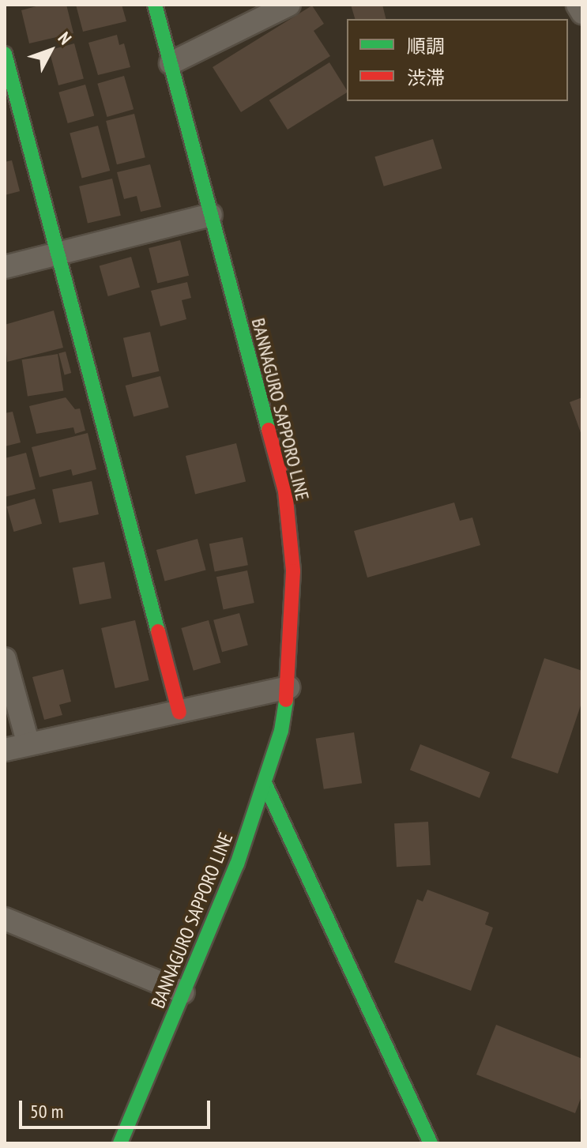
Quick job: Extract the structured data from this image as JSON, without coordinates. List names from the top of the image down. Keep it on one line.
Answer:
{"streets":{"main road":["BANNAGURO SAPPORO LINE"]},"legend":["順調","渋滞"],"scale_bar":"50 m","north":"top right"}
